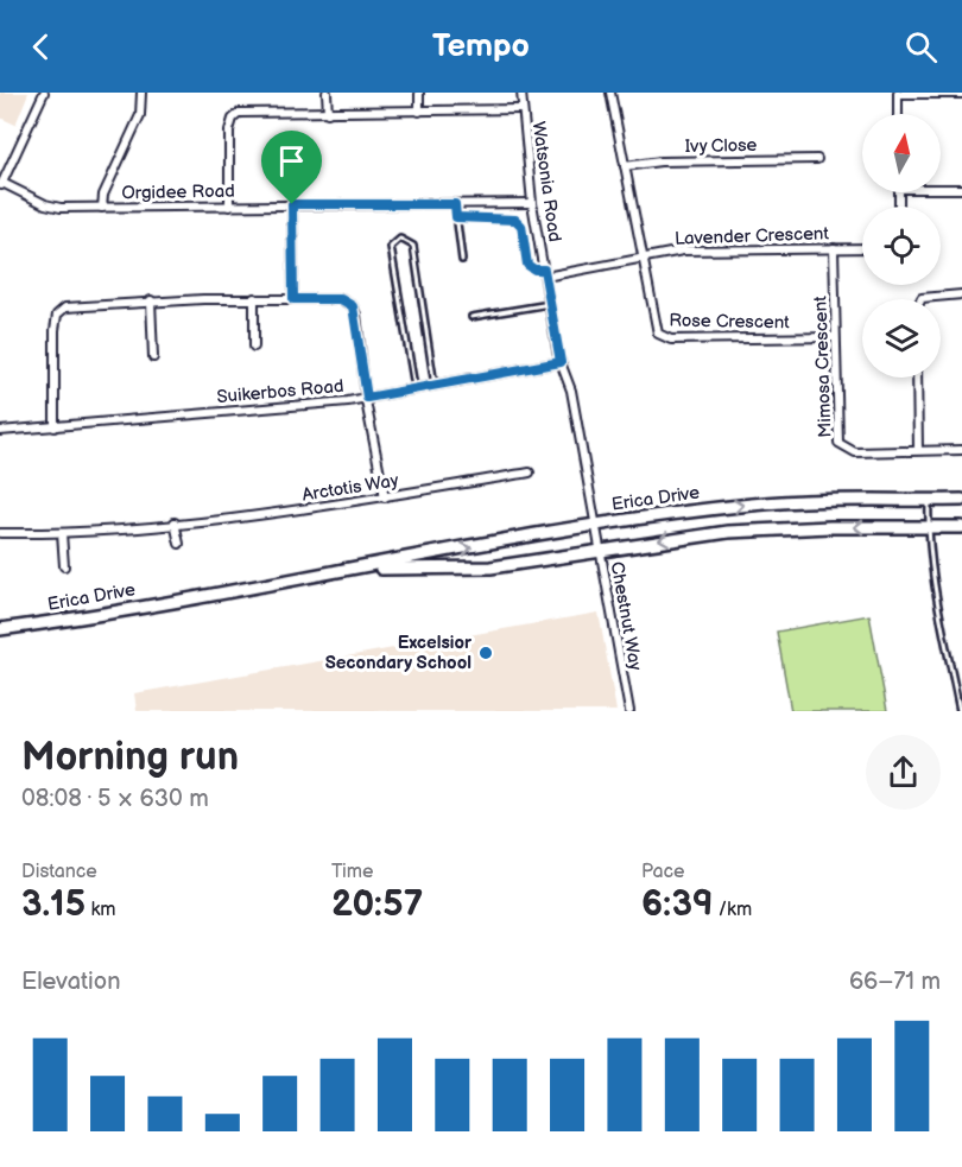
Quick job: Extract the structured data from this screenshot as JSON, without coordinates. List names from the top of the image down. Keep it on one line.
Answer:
{"streets":{"main road":["Erica Drive"],"street":["Ivy Close","Watsonia Road","Orgidee Road","Lavender Crescent","Rose Crescent","Mimosa Crescent","Suikerbos Road","Arctotis Way","Chestnut Way"]},"crossings":[["Watsonia Road","Orgidee Road"],["Watsonia Road","Lavender Crescent"],["Watsonia Road","Suikerbos Road"],["Watsonia Road","Erica Drive"],["Watsonia Road","Chestnut Way"],["Lavender Crescent","Rose Crescent"],["Lavender Crescent","Mimosa Crescent"],["Rose Crescent","Mimosa Crescent"],["Erica Drive","Chestnut Way"]],"places":["Excelsior Secondary School"],"north":"top","page":{"header":"Tempo","heading":["Morning run","08:08 · 5 × 630 m"],"stats":[["Distance","3.15 km"],["Time","20:57"],["Pace","6:39 /km"]],"chart":["Elevation","66–71 m"]}}
